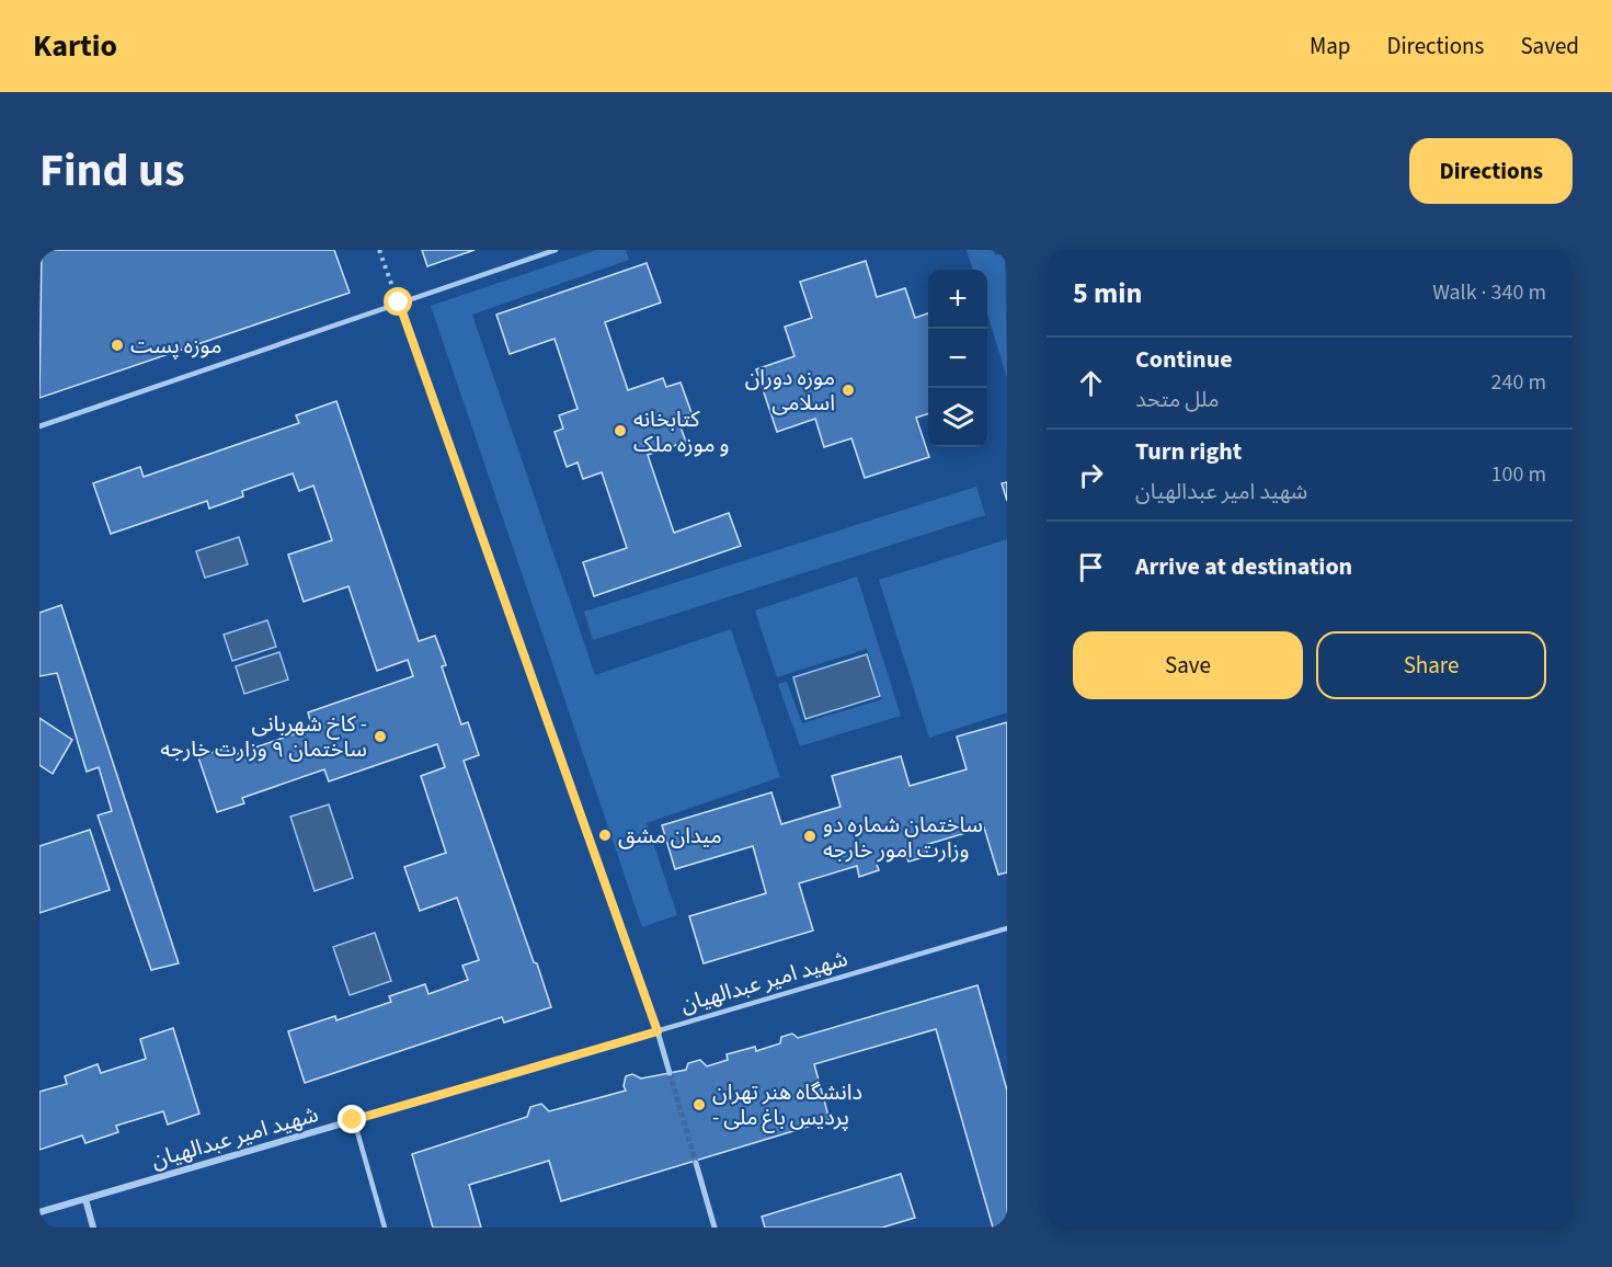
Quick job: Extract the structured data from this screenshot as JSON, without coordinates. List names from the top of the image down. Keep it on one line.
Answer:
{"streets":{"street":["شهید امیر عبدالهیان"]},"places":["موزه پست","موزه دوران اسلامی","کتابخانه و موزه ملک","کاخ شهربانی - ساختمان ۹ وزارت خارجه","میدان مشق","ساختمان شماره دو وزارت امور خارجه","دانشگاه هنر تهران - پردیس باغ ملی"],"page":{"header":"Kartio","nav":["Map","Directions","Saved"],"title":"Find us","buttons":["Directions",["Save","Share"]],"heading":["5 min","Walk · 340 m"],"map_buttons":["+","−"],"list":[["Continue","ملل متحد","240 m"],["Turn right","شهید امیر عبدالهیان","100 m"],"Arrive at destination"]}}
